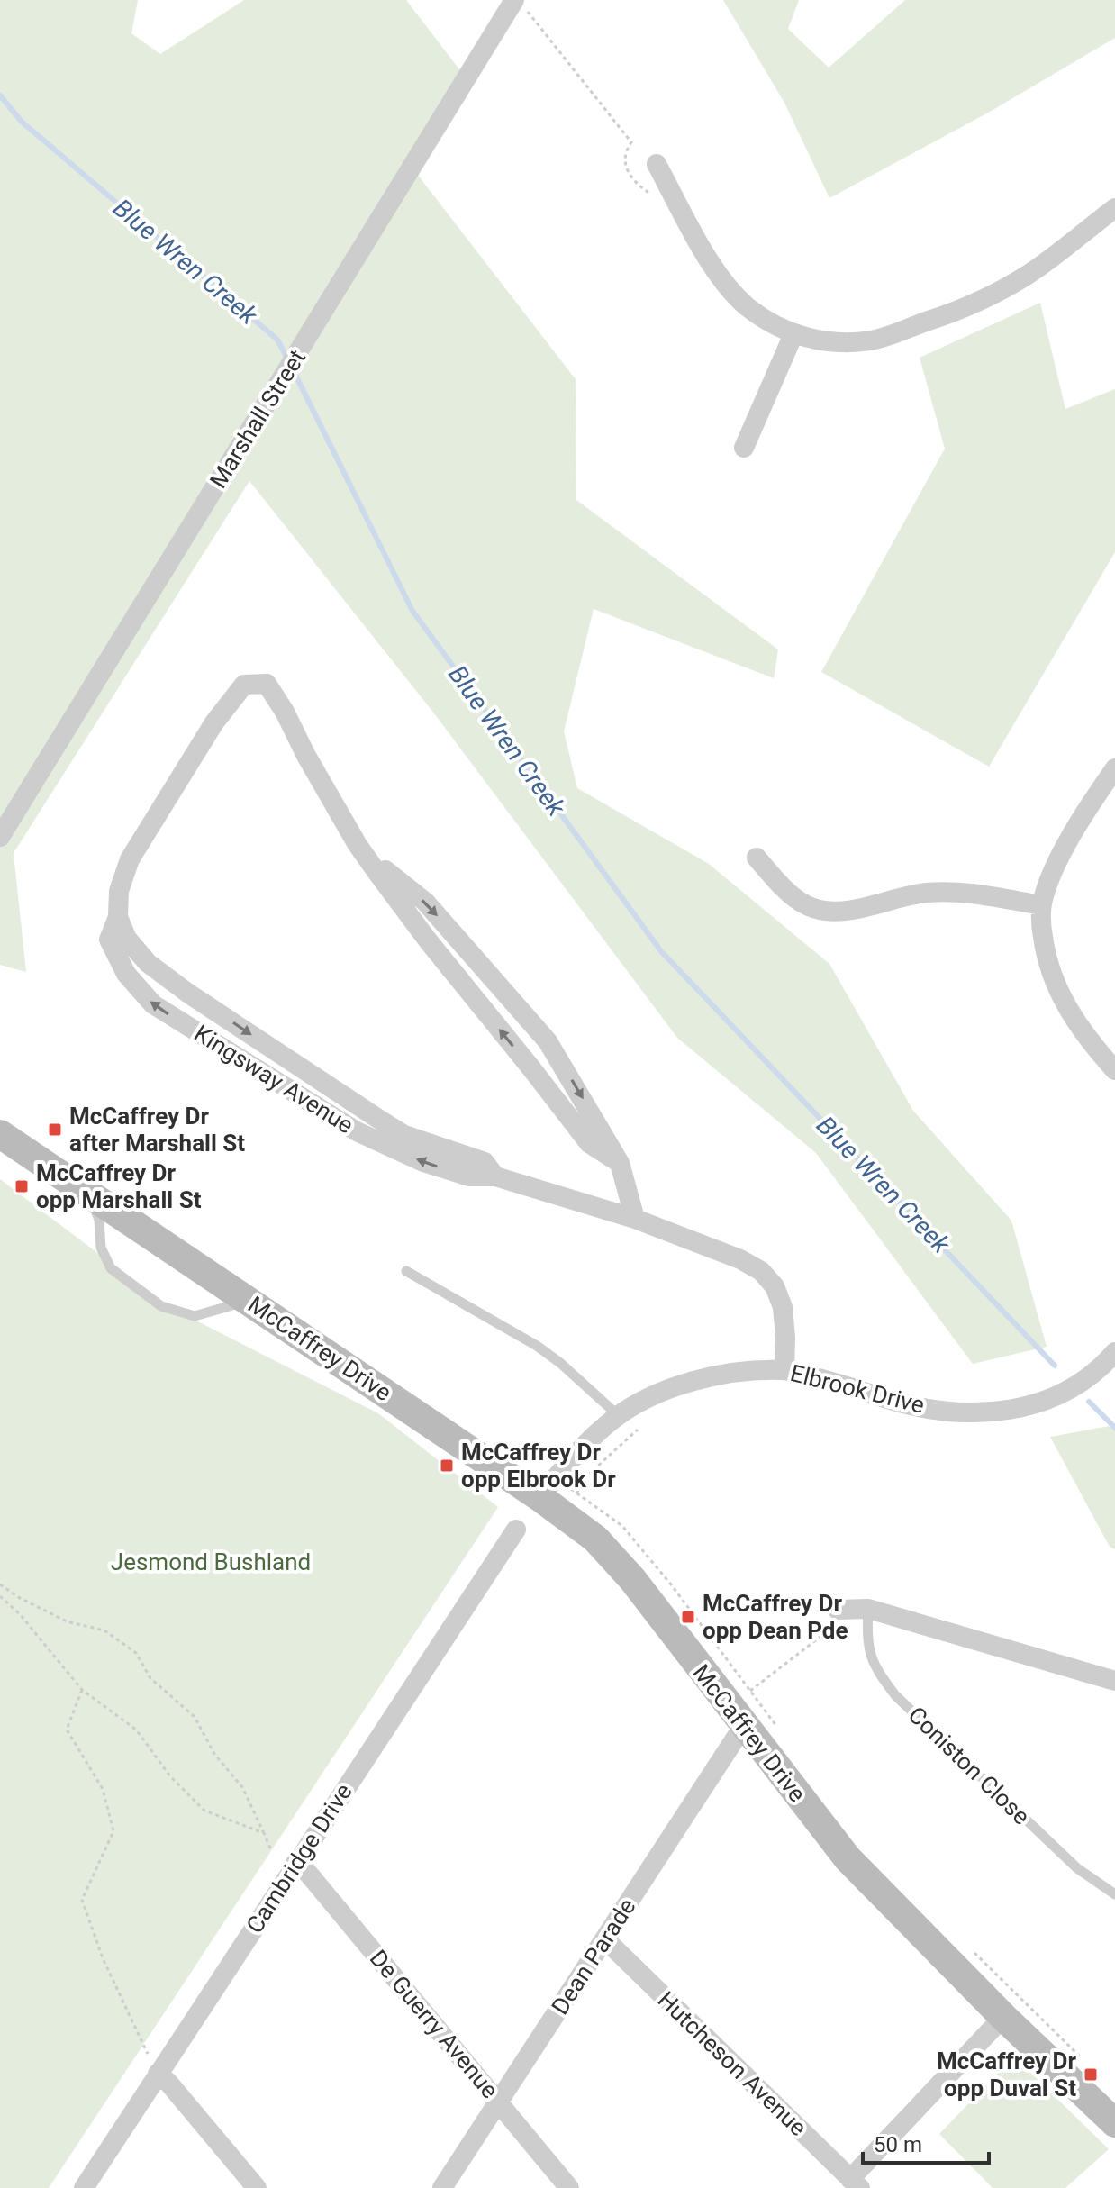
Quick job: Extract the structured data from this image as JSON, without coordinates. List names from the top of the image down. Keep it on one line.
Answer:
{"streets":{"main road":["McCaffrey Drive"],"street":["Marshall Street","Kingsway Avenue","Elbrook Drive","Cambridge Drive","Dean Parade","De Guerry Avenue","Hutcheson Avenue"],"lane":["Coniston Close"]},"crossings":[["Kingsway Avenue","Elbrook Drive"],["McCaffrey Drive","Elbrook Drive"],["McCaffrey Drive","Dean Parade"],["Cambridge Drive","De Guerry Avenue"],["Dean Parade","De Guerry Avenue"],["Dean Parade","Hutcheson Avenue"]],"water":["Blue Wren Creek"],"parks":["Jesmond Bushland"],"places":{"transit":["McCaffrey Dr after Marshall St","McCaffrey Dr opp Marshall St","McCaffrey Dr opp Elbrook Dr","McCaffrey Dr opp Dean Pde","McCaffrey Dr opp Duval St"]},"scale_bar":"50 m"}
